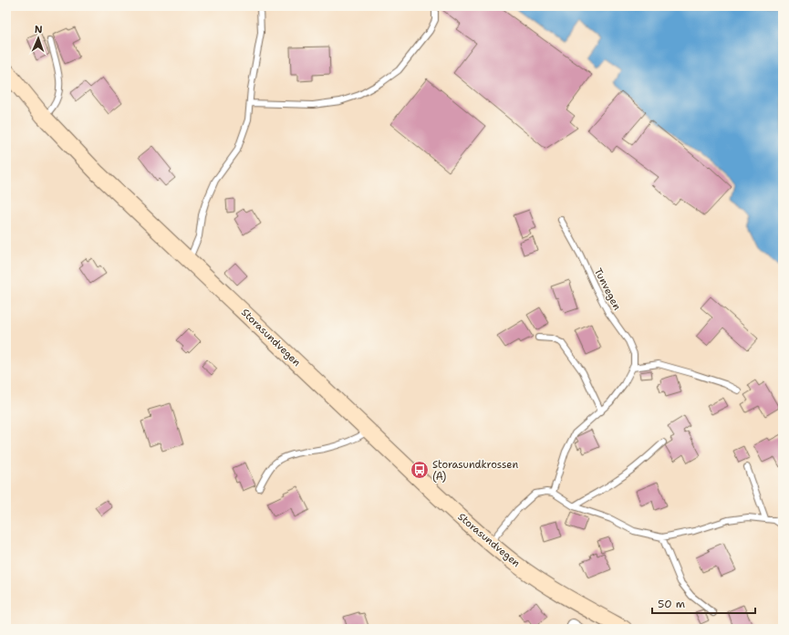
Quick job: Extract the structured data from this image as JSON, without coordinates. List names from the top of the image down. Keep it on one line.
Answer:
{"streets":{"main road":["Storasundvegen"],"lane":["Tunvegen"]},"places":{"bus stop":["Storasundkrossen (A)"]},"scale_bar":"50 m","north":"top"}
